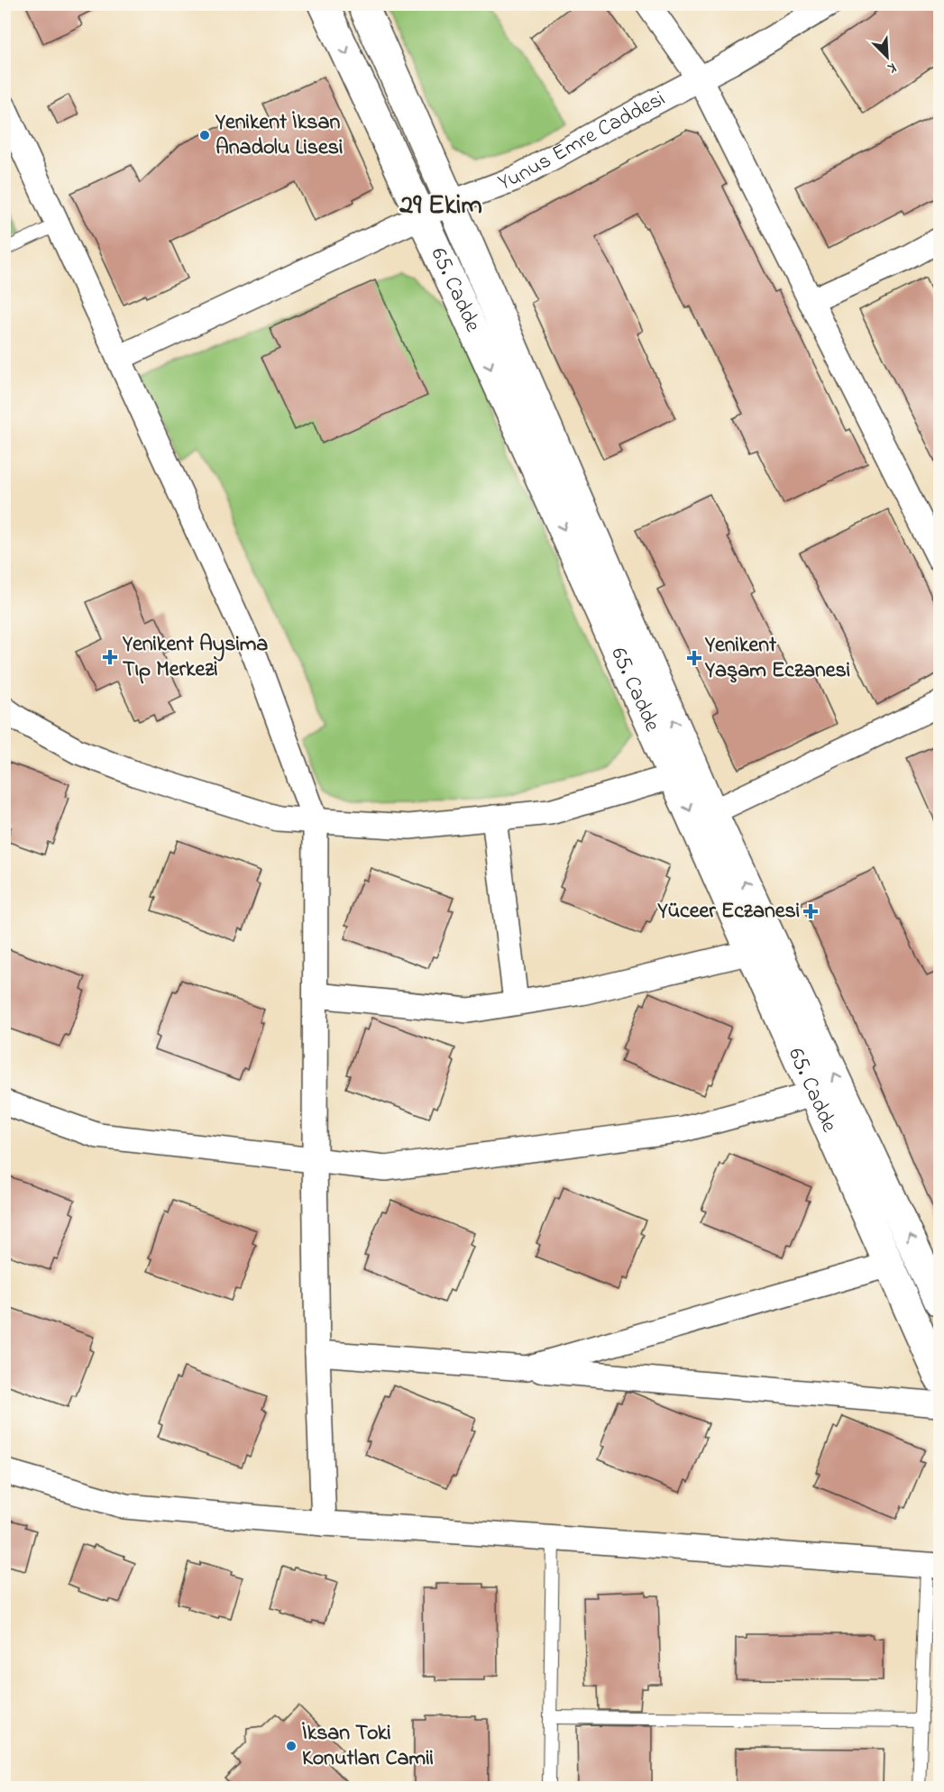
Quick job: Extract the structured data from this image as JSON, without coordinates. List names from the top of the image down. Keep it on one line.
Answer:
{"streets":{"main road":["65. Cadde"],"street":["Yunus Emre Caddesi"]},"crossings":[["Yunus Emre Caddesi","65. Cadde"]],"districts":["29 Ekim"],"places":{"other":["Yenikent İksan Anadolu Lisesi","İksan Toki Konutları Camii"],"health":["Yenikent Aysima Tıp Merkezi","Yenikent Yaşam Eczanesi","Yüceer Eczanesi"]},"north":"bottom right"}
